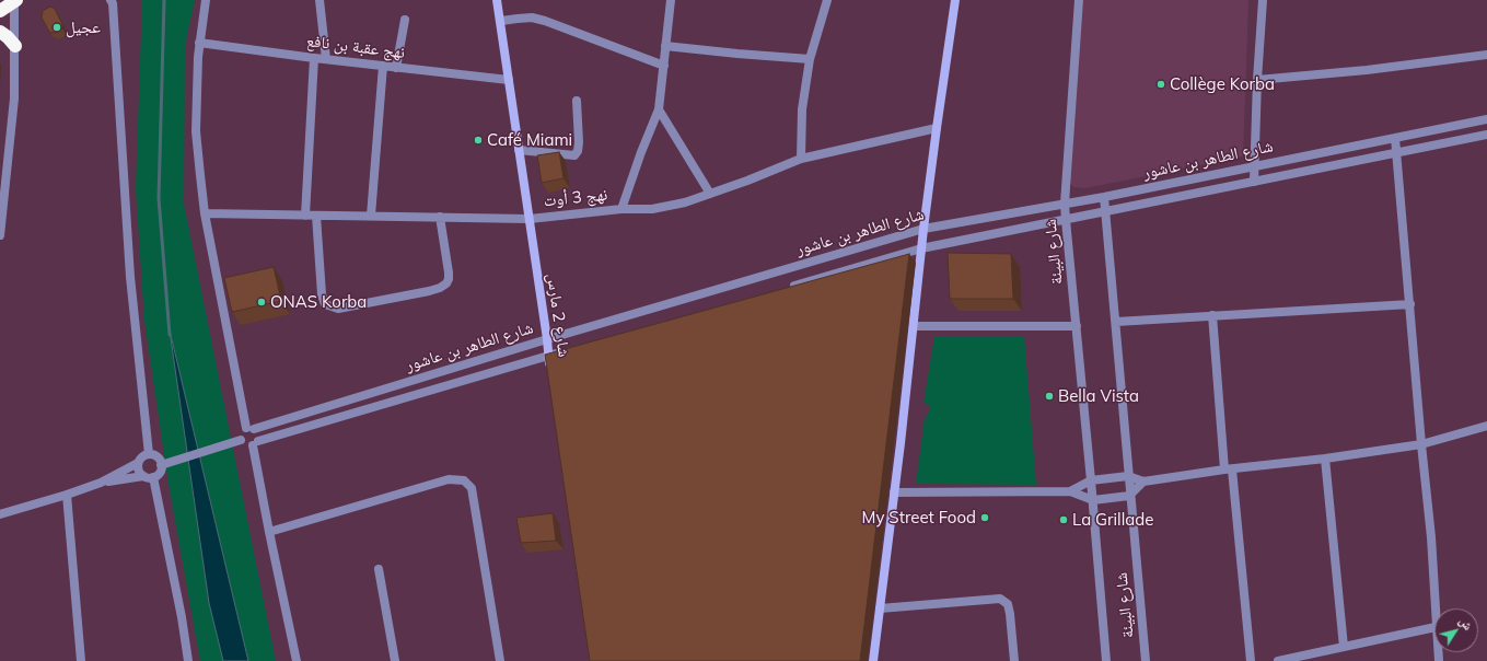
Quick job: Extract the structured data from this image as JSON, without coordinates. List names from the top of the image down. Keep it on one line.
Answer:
{"streets":{"street":["نهج عقبة بن نافع","شارع الطاهر بن عاشور","نهج 3 أوت","شارع البيئة","شارع 2 مارس"]},"crossings":[["نهج عقبة بن نافع","شارع 2 مارس"],["شارع الطاهر بن عاشور","شارع البيئة"],["شارع الطاهر بن عاشور","شارع 2 مارس"],["نهج 3 أوت","شارع 2 مارس"]],"places":["عجيل","Collège Korba","Café Miami","ONAS Korba","Bella Vista","My Street Food","La Grillade"],"north":"top right"}
